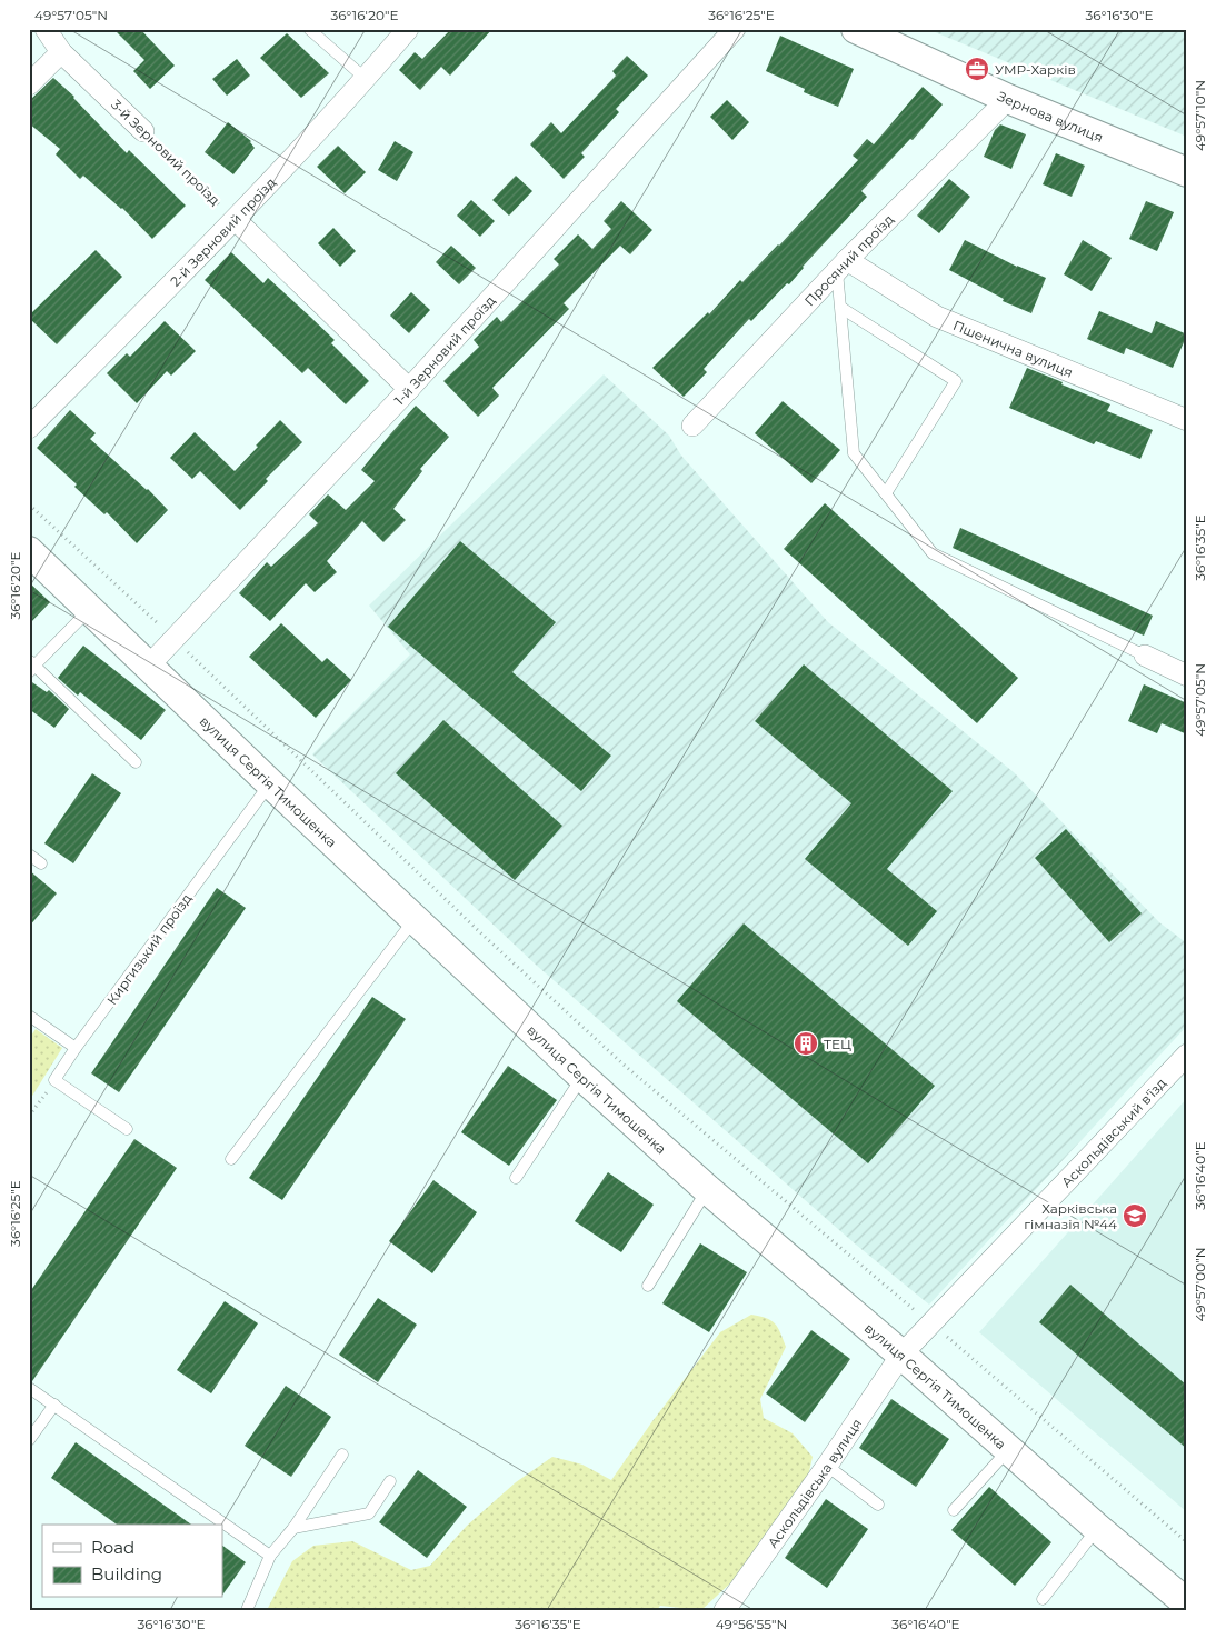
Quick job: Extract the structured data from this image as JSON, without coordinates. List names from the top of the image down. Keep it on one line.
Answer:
{"streets":{"street":["Зернова вулиця","3-й Зерновий проїзд","2-й Зерновий проїзд","Просяний проїзд","Пшенична вулиця","1-й Зерновий проїзд","вулиця Сергія Тимошенка","Аскольдівський в'їзд","Аскольдівська вулиця"],"lane":["Киргизький проїзд"]},"crossings":[["Зернова вулиця","Просяний проїзд"],["3-й Зерновий проїзд","2-й Зерновий проїзд"],["Просяний проїзд","Пшенична вулиця"],["1-й Зерновий проїзд","вулиця Сергія Тимошенка"],["вулиця Сергія Тимошенка","Киргизький проїзд"],["вулиця Сергія Тимошенка","Аскольдівський в'їзд"],["вулиця Сергія Тимошенка","Аскольдівська вулиця"],["Аскольдівський в'їзд","Аскольдівська вулиця"]],"places":{"office":["УМР-Харків"],"building":["ТЕЦ"],"school or university":["Харківська гімназія №44"]},"legend":["Road","Building"],"coordinates":["49°57'05\"N","36°16'20\"E","36°16'25\"E","36°16'30\"E","49°57'10\"N","36°16'35\"E","36°16'40\"E","49°57'00\"N","49°56'55\"N"]}
